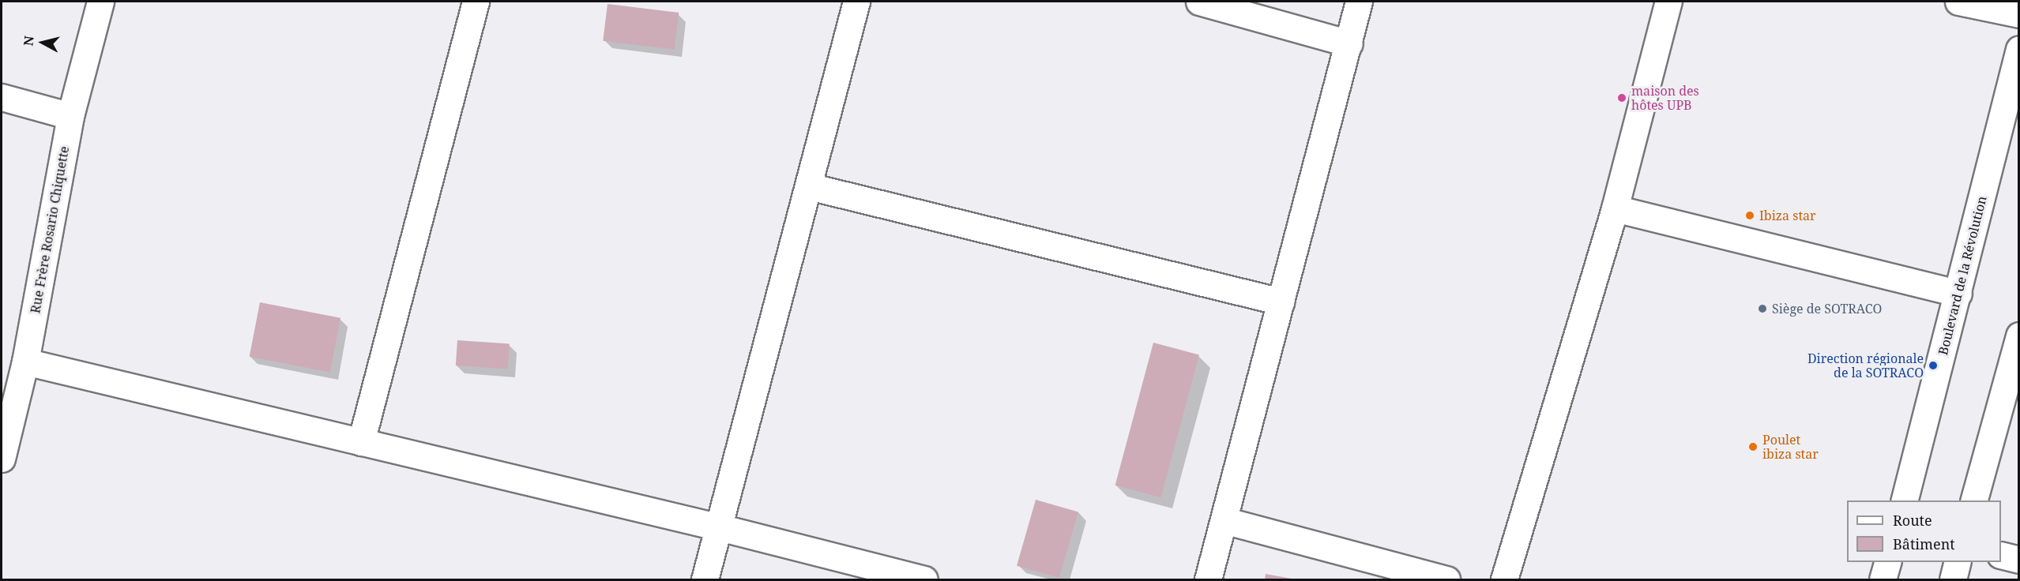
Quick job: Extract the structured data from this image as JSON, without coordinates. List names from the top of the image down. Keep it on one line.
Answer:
{"streets":{"street":["Rue Frère Rosario Chiquette","Boulevard de la Révolution"]},"places":["maison des hôtes UPB","Ibiza star","Siège de SOTRACO","Direction régionale de la SOTRACO","Poulet ibiza star"],"legend":["Route","Bâtiment"],"north":"left"}
